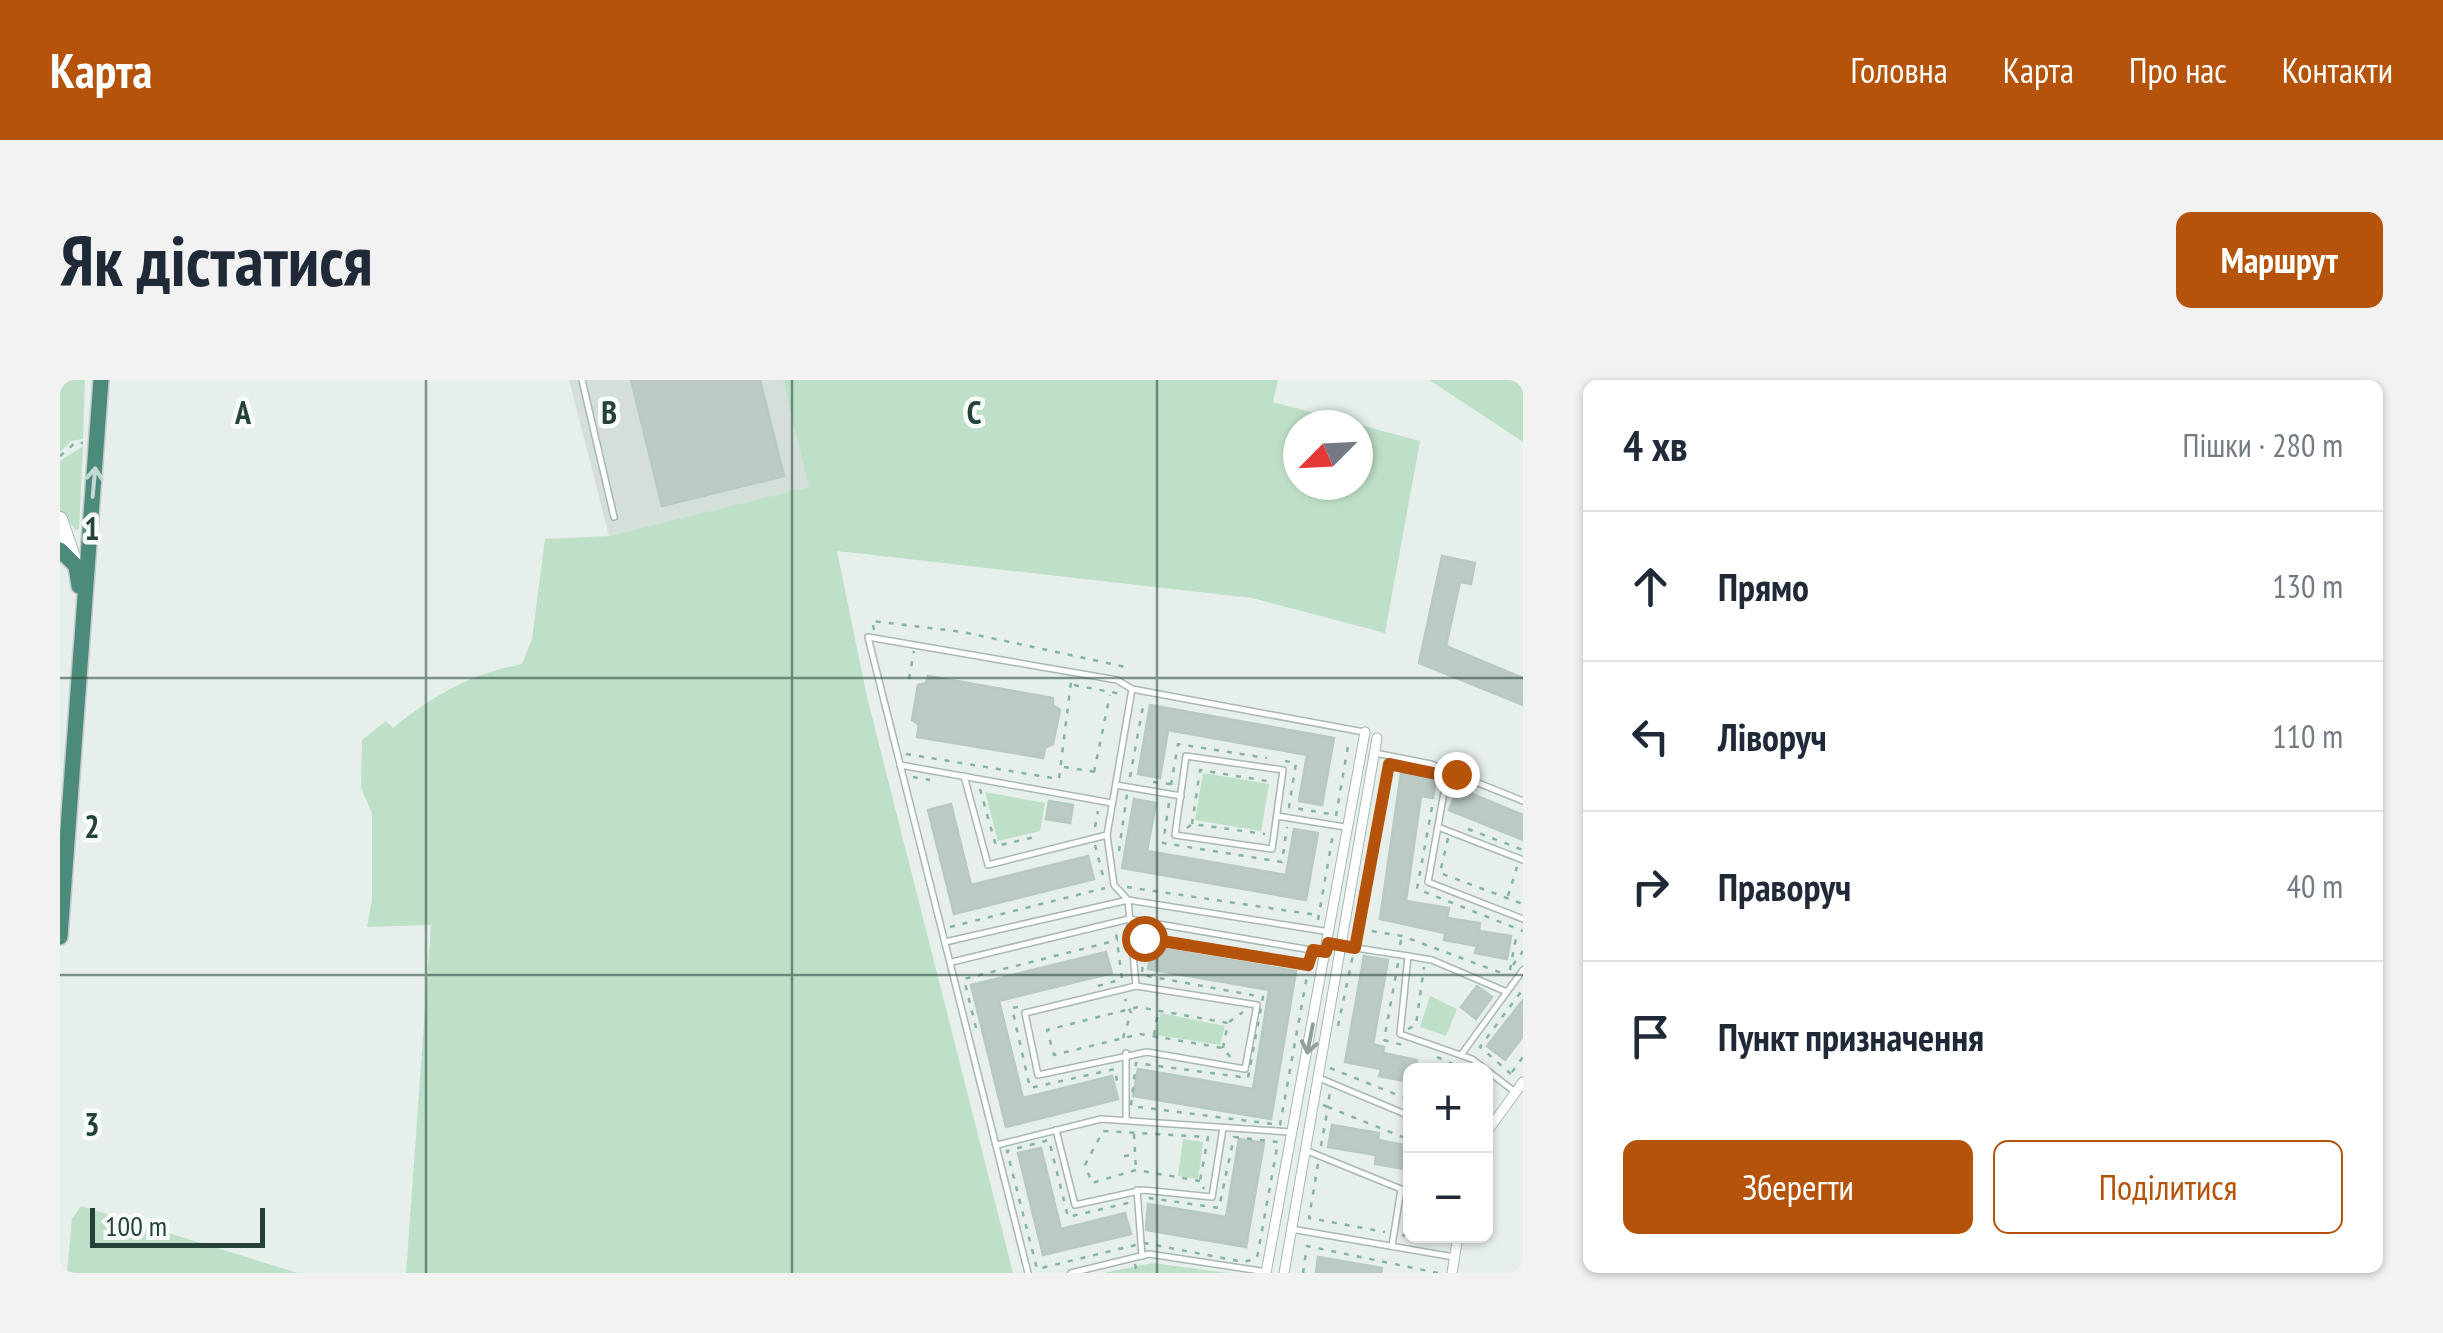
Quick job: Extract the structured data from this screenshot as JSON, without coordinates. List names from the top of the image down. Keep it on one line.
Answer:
{"scale_bar":"100 m","north":"bottom left","page":{"header":"Карта","nav":["Головна","Карта","Про нас","Контакти"],"buttons":["Маршрут",["Зберегти","Поділитися"]],"title":"Як дістатися","heading":["4 хв","Пішки · 280 m"],"list":[["Прямо","130 m"],["Ліворуч","110 m"],["Праворуч","40 m"],"Пункт призначення"],"map_buttons":["+","−"],"scale":"100 m"},"grid":{"columns":["A","B","C"],"rows":["1","2","3"]}}
